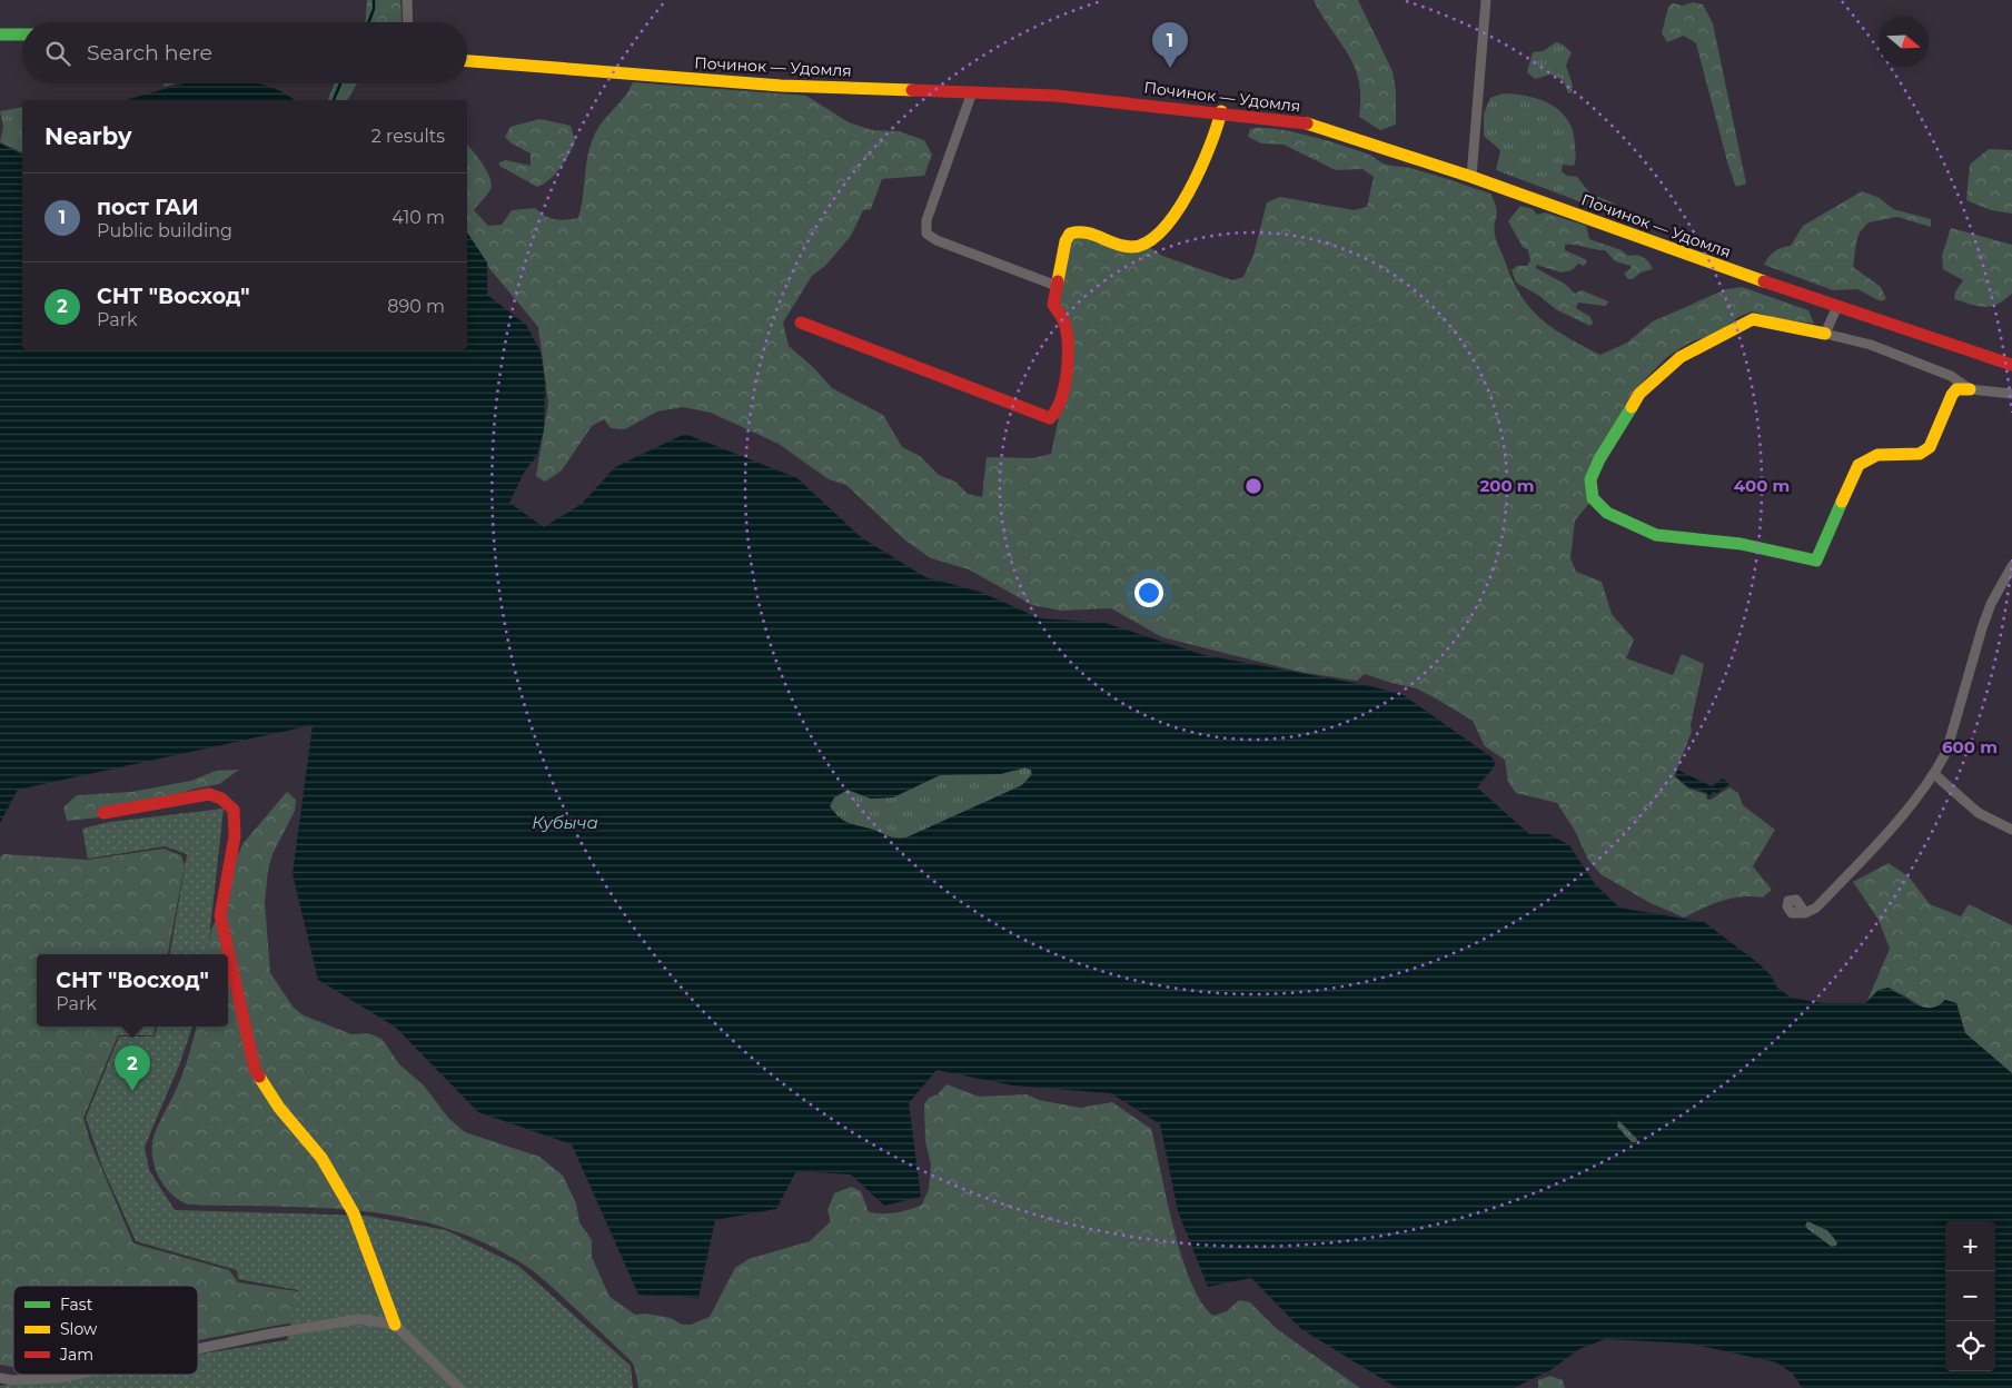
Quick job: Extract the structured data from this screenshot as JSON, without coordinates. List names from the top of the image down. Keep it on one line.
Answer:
{"streets":{"street":["Починок — Удомля"]},"water":["Кубыча"],"legend":["Fast","Slow","Jam"],"north":"right","page":{"pins":["1","2"],"search":"Search here","heading":["Nearby","2 results"],"list":[{"mark":"1","name":"пост ГАИ","note":"Public building","value":"410 m"},{"mark":"2","name":"СНТ \"Восход\"","note":"Park","value":"890 m"}],"popup":["СНТ \"Восход\"","Park"],"map_buttons":["+","−"]},"rings":["200 m","400 m","600 m"]}
